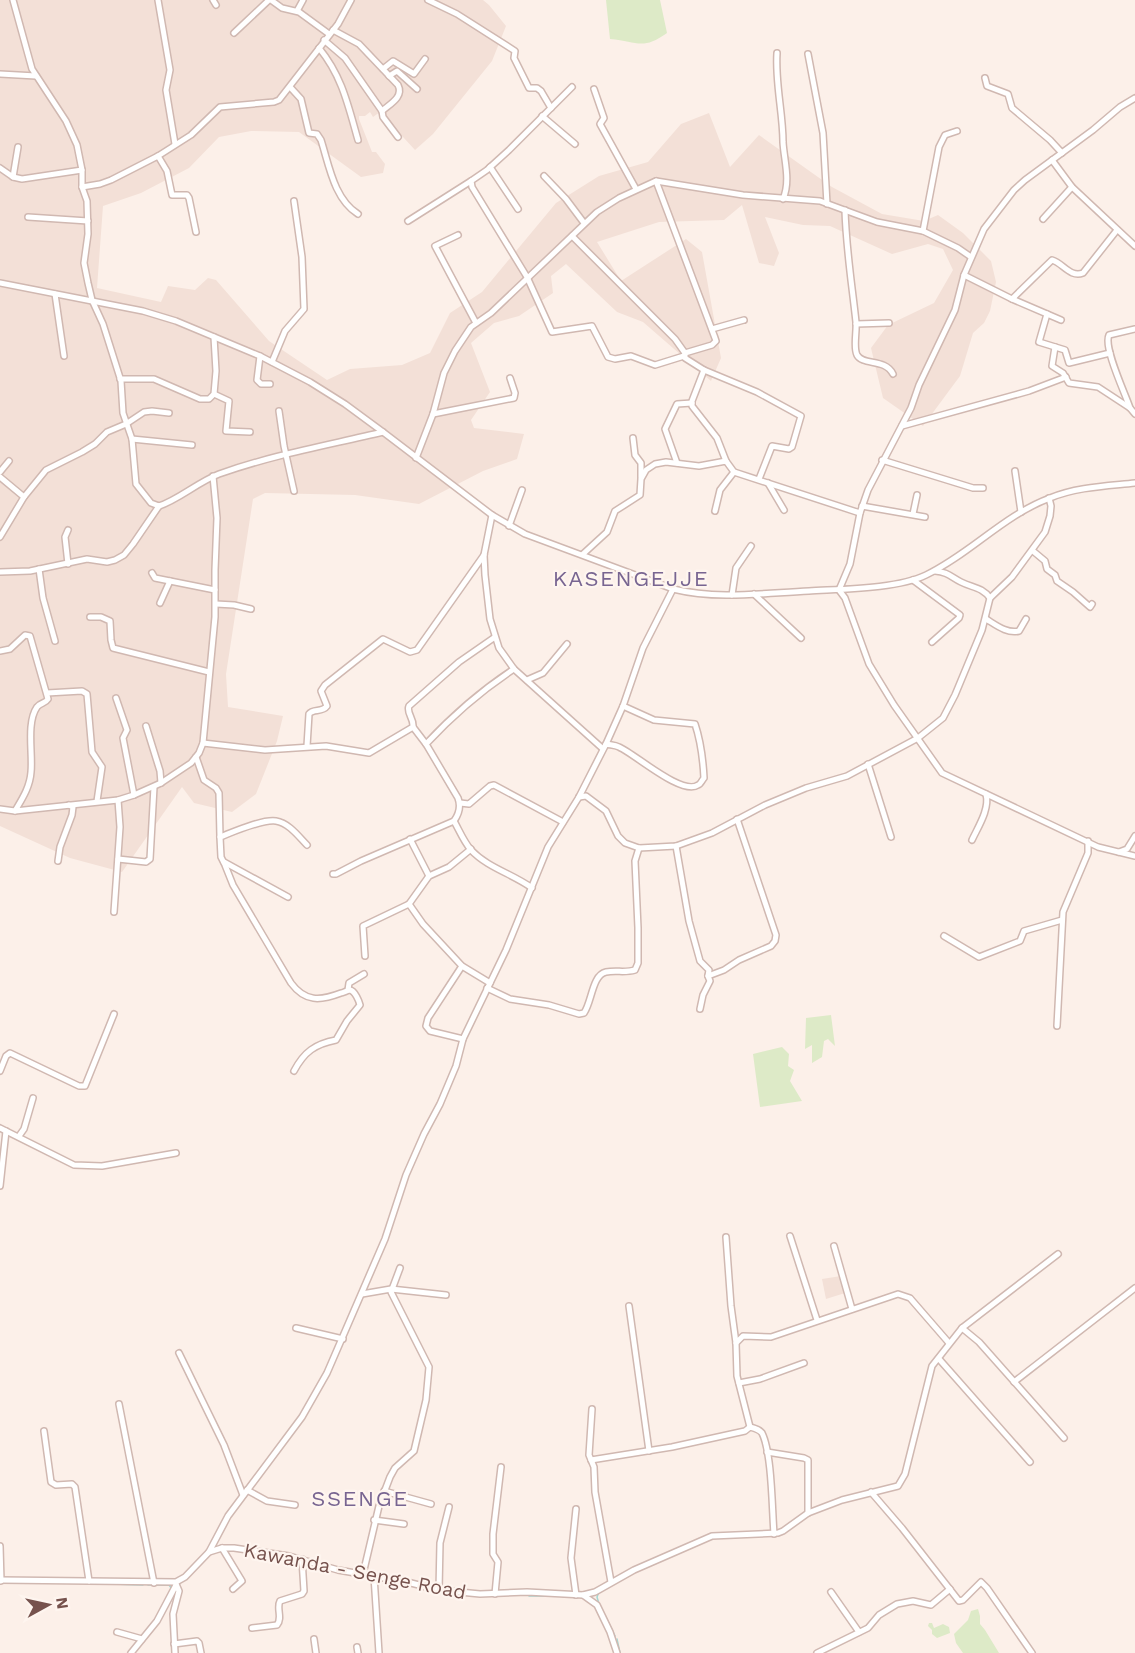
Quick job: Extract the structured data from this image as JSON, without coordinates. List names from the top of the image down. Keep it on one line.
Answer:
{"streets":{"street":["Kawanda - Senge Road"]},"districts":["KASENGEJJE","SSENGE"],"north":"right"}
